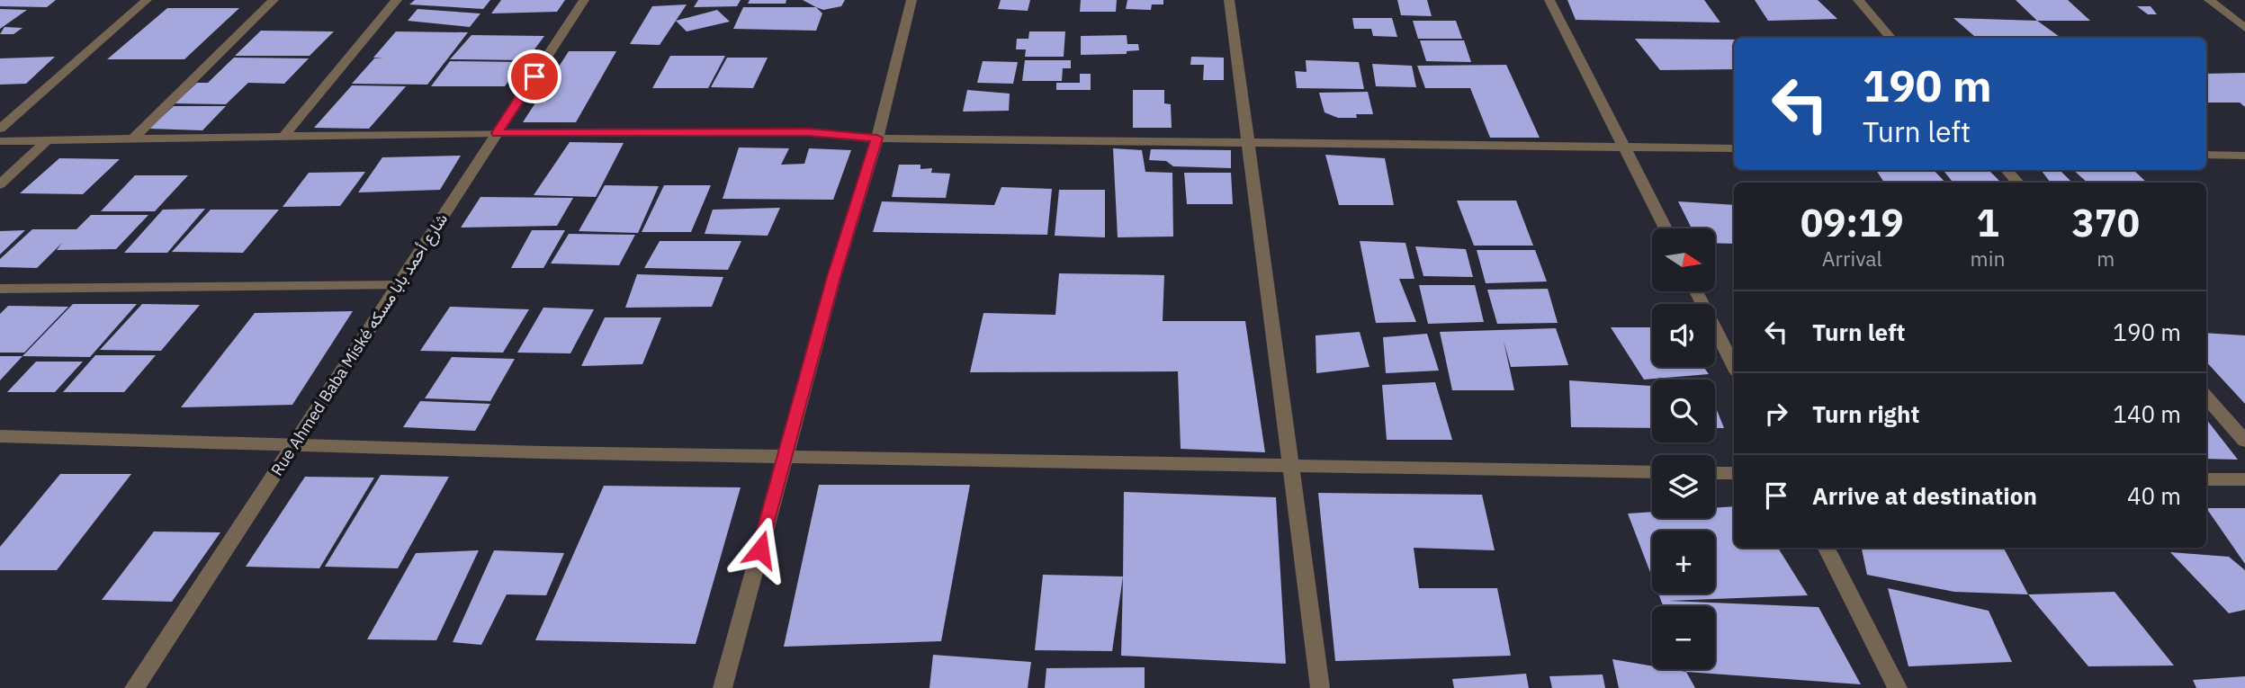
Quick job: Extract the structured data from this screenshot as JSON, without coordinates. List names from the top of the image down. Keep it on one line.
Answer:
{"streets":{"street":["Rue Ahmed Baba Miské شارع أحمد بابا مسكه"]},"north":"right","page":{"turn":["190 m","Turn left"],"eta":["09:19","Arrival","1","min","370","m"],"map_buttons":["+","−"],"list":[{"name":"Turn left","value":"190 m"},{"name":"Turn right","value":"140 m"},{"name":"Arrive at destination","value":"40 m"}]}}
